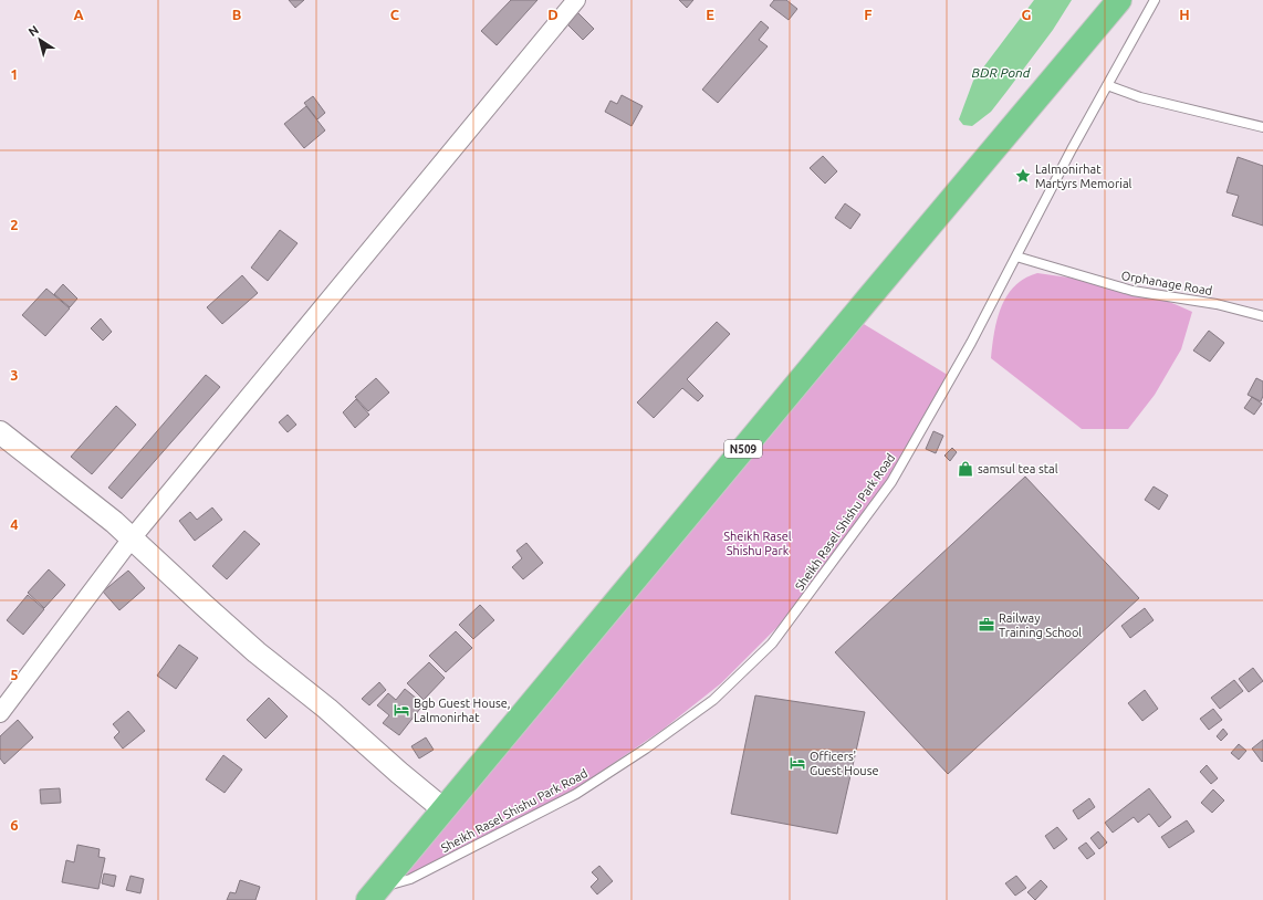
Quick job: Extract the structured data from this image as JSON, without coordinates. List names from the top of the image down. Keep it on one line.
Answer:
{"streets":{"highway":["N509"],"lane":["Orphanage Road","Sheikh Rasel Shishu Park Road"]},"crossings":[["Orphanage Road","Sheikh Rasel Shishu Park Road"],["N509","Sheikh Rasel Shishu Park Road"]],"water":["BDR Pond"],"parks":["Sheikh Rasel Shishu Park"],"places":{"place":["Lalmonirhat Martyrs Memorial"],"shop":["samsul tea stal"],"office":["Railway Training School"],"hotel":["Bgb Guest House, Lalmonirhat","Officers' Guest House"]},"north":"top left","grid":{"columns":["A","B","C","D","E","F","G","H"],"rows":["1","2","3","4","5","6"]}}
